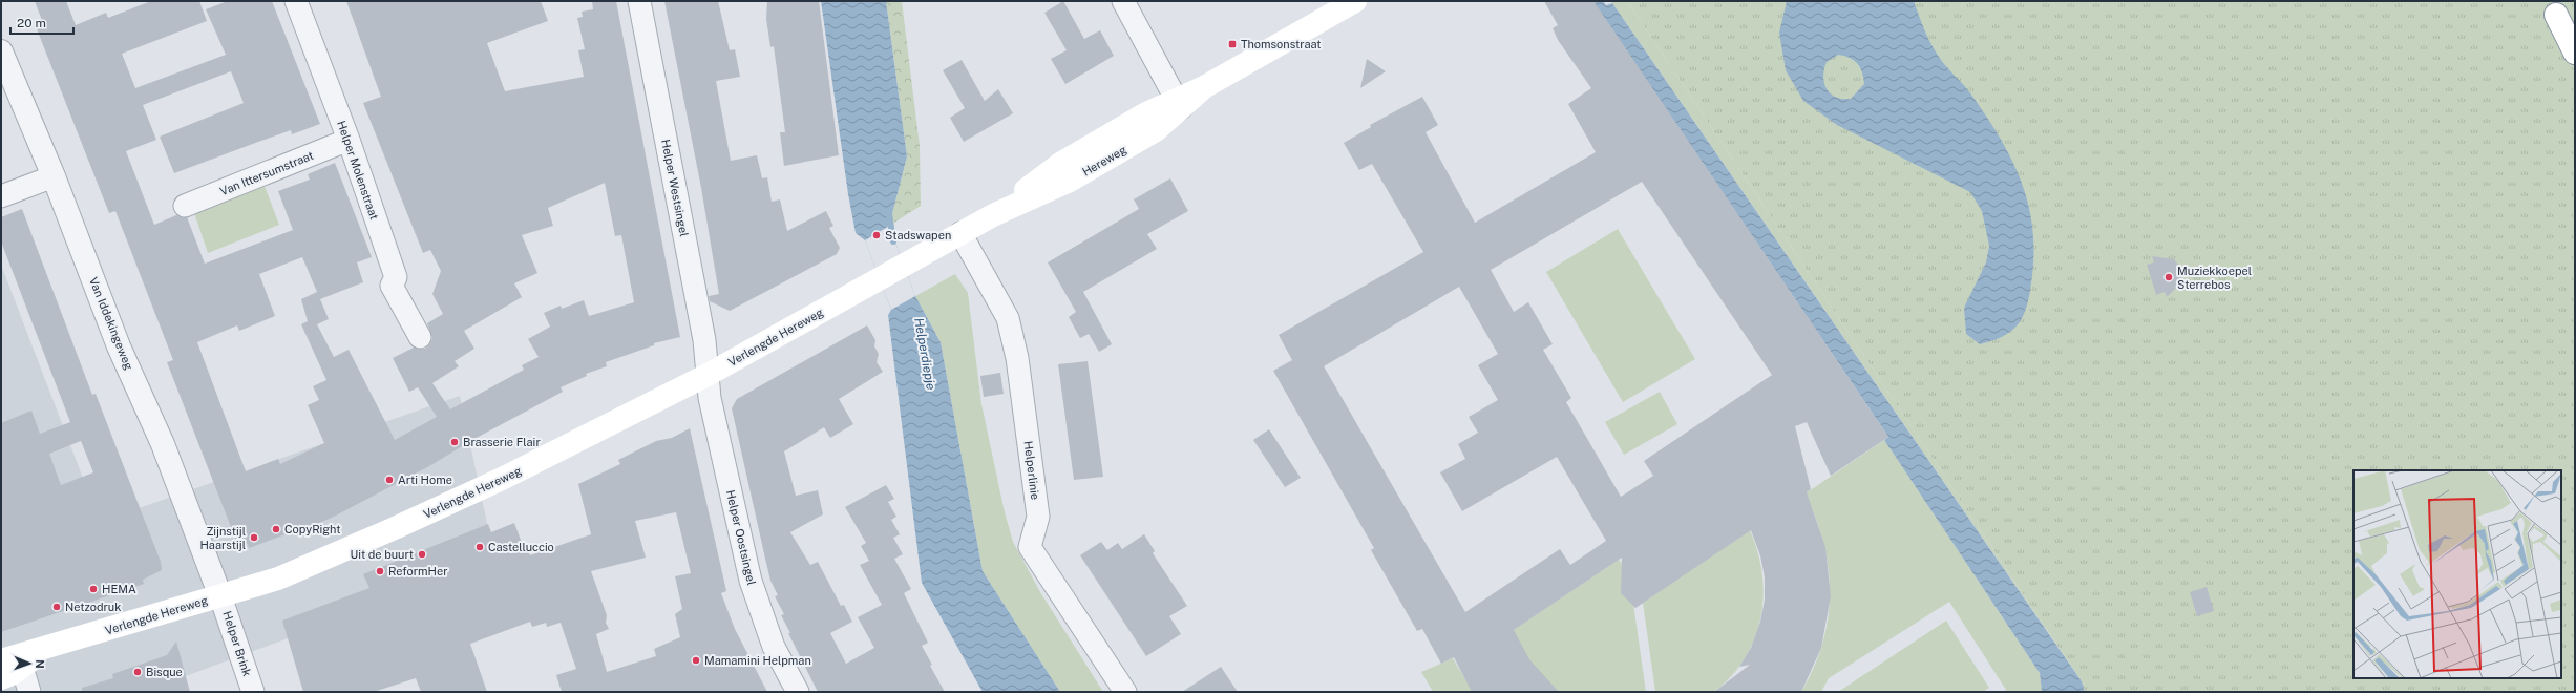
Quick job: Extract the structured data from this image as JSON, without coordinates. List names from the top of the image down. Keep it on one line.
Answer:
{"streets":{"main road":["Hereweg","Verlengde Hereweg"],"street":["Helper Molenstraat","Van Ittersumstraat","Helper Westsingel","Van Iddekingeweg","Helperlinie","Helper Oostsingel","Helper Brink"]},"crossings":[["Hereweg","Verlengde Hereweg"],["Hereweg","Helperlinie"],["Helper Molenstraat","Van Ittersumstraat"],["Helper Westsingel","Verlengde Hereweg"],["Helper Westsingel","Helper Oostsingel"],["Van Iddekingeweg","Verlengde Hereweg"],["Van Iddekingeweg","Helper Brink"],["Verlengde Hereweg","Helper Oostsingel"],["Verlengde Hereweg","Helper Brink"]],"water":["Helperdiepje"],"places":{"transit":["Thomsonstraat"],"other":["Stadswapen","Muziekkoepel Sterrebos","Brasserie Flair","Arti Home","CopyRight","Zijnstijl Haarstijl","Castelluccio","Uit de buurt","ReformHer","HEMA","Netzodruk","Mamamini Helpman","Bisque"]},"scale_bar":"20 m","north":"right"}
